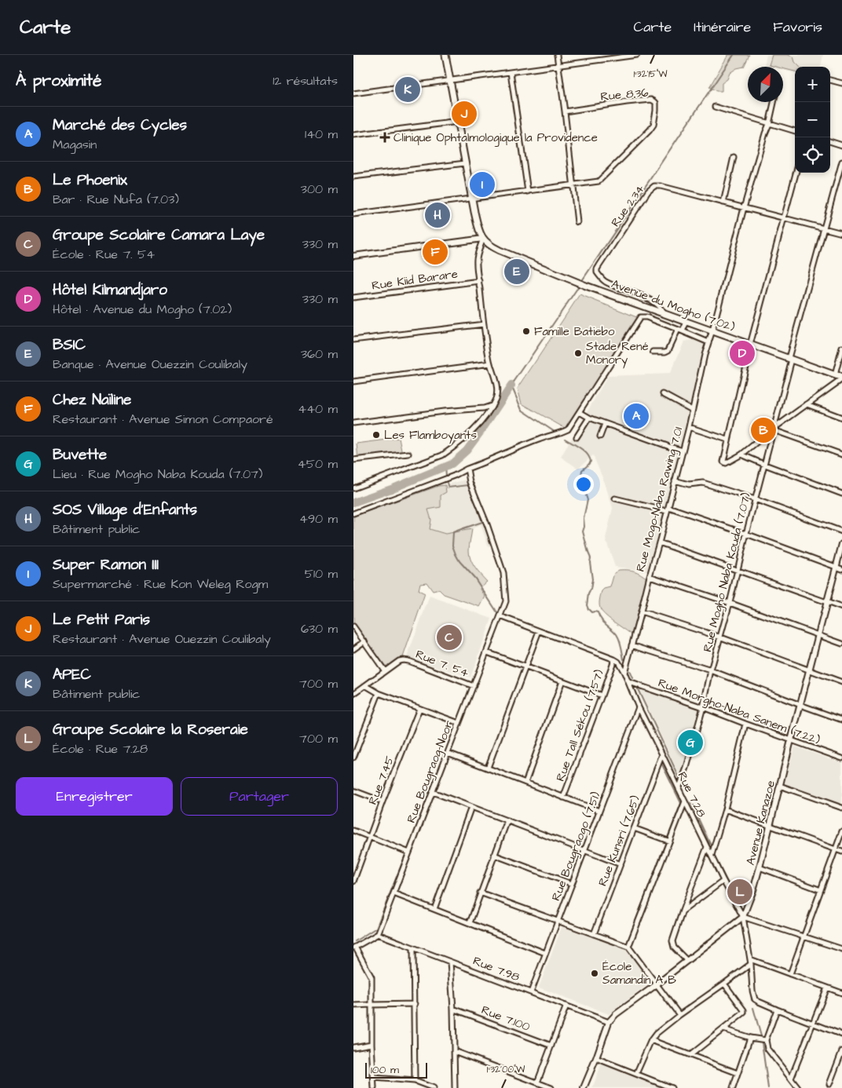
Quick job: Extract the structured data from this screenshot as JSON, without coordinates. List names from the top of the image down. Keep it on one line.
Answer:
{"streets":{"main road":["Avenue du Mogho (7.02)"],"street":["Rue 8.36","Rue 2.34","Rue Kiid Barare","Rue Mogo-Naba Rawing 7.01","Rue Mogho Naba Kouda (7.07)","Rue 7. 54","Rue Morgho-Naba Sanem (7.22)","Rue Tall Sékou (7.57)","Rue Bougraog-Noor","Rue 7.45","Rue 7.28","Avenue Kanazoe","Rue Kunsri (7.65)","Rue Bougraogo (7.51)","Rue 7.98","Rue 7.100"]},"crossings":[["Rue 2.34","Avenue du Mogho (7.02)"],["Rue 2.34","Rue Mogo-Naba Rawing 7.01"],["Rue 2.34","Rue Mogho Naba Kouda (7.07)"],["Avenue du Mogho (7.02)","Rue Mogo-Naba Rawing 7.01"],["Avenue du Mogho (7.02)","Rue Mogho Naba Kouda (7.07)"],["Rue Mogo-Naba Rawing 7.01","Rue 7.28"],["Rue Mogho Naba Kouda (7.07)","Rue Morgho-Naba Sanem (7.22)"],["Rue Mogho Naba Kouda (7.07)","Rue 7.28"],["Rue 7. 54","Rue Bougraog-Noor"],["Rue Morgho-Naba Sanem (7.22)","Rue 7.28"],["Rue Morgho-Naba Sanem (7.22)","Avenue Kanazoe"],["Rue Tall Sékou (7.57)","Rue 7.28"],["Rue Bougraog-Noor","Rue 7.98"],["Rue 7.28","Avenue Kanazoe"],["Rue 7.28","Rue Kunsri (7.65)"],["Rue 7.28","Rue Bougraogo (7.51)"],["Rue Bougraogo (7.51)","Rue 7.98"]],"places":{"health":["Clinique Ophtalmologique la Providence"],"other":["Famille Batiebo","Stade René Monory","Les Flamboyants","École Samandin A B"]},"scale_bar":"100 m","north":"top right","page":{"header":"Carte","nav":["Carte","Itinéraire","Favoris"],"heading":["À proximité","12 résultats"],"map_buttons":["+","−"],"pins":["K","J","I","H","F","E","D","A","B","C","G","L"],"list":[{"mark":"A","name":"Marché des Cycles","note":"Magasin","value":"140 m"},{"mark":"B","name":"Le Phoenix","note":"Bar · Rue Nufa (7.03)","value":"300 m"},{"mark":"C","name":"Groupe Scolaire Camara Laye","note":"École · Rue 7. 54","value":"330 m"},{"mark":"D","name":"Hôtel Kilmandjaro","note":"Hôtel · Avenue du Mogho (7.02)","value":"330 m"},{"mark":"E","name":"BSIC","note":"Banque · Avenue Ouezzin Coulibaly","value":"360 m"},{"mark":"F","name":"Chez Naïline","note":"Restaurant · Avenue Simon Compaoré","value":"440 m"},{"mark":"G","name":"Buvette","note":"Lieu · Rue Mogho Naba Kouda (7.07)","value":"450 m"},{"mark":"H","name":"SOS Village d'Enfants","note":"Bâtiment public","value":"490 m"},{"mark":"I","name":"Super Ramon III","note":"Supermarché · Rue Kon Weleg Rogm","value":"510 m"},{"mark":"J","name":"Le Petit Paris","note":"Restaurant · Avenue Ouezzin Coulibaly","value":"630 m"},{"mark":"K","name":"APEC","note":"Bâtiment public","value":"700 m"},{"mark":"L","name":"Groupe Scolaire la Roseraie","note":"École · Rue 7.28","value":"700 m"}],"buttons":["Enregistrer","Partager"],"scale":"100 m"},"coordinates":["1°32'15\"W","1°32'00\"W"]}
